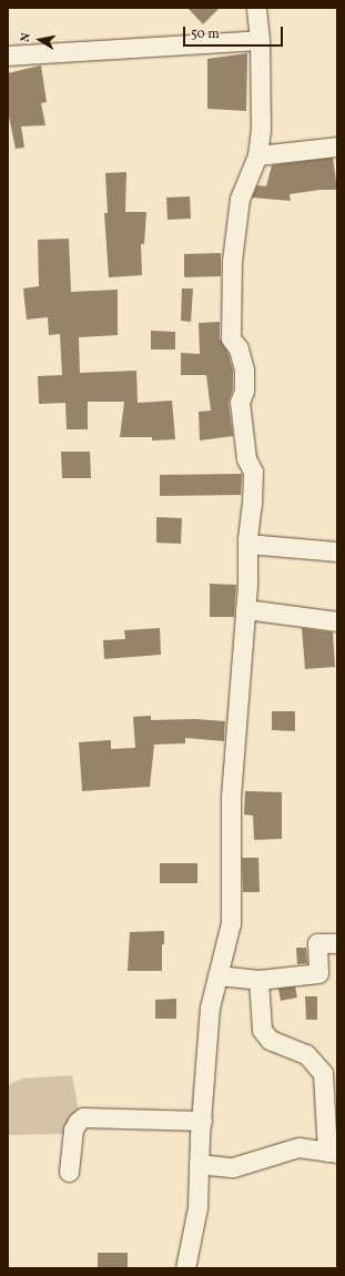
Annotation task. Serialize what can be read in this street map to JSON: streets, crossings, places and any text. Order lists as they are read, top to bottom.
{
  "scale_bar": "50 m",
  "north": "left"
}
